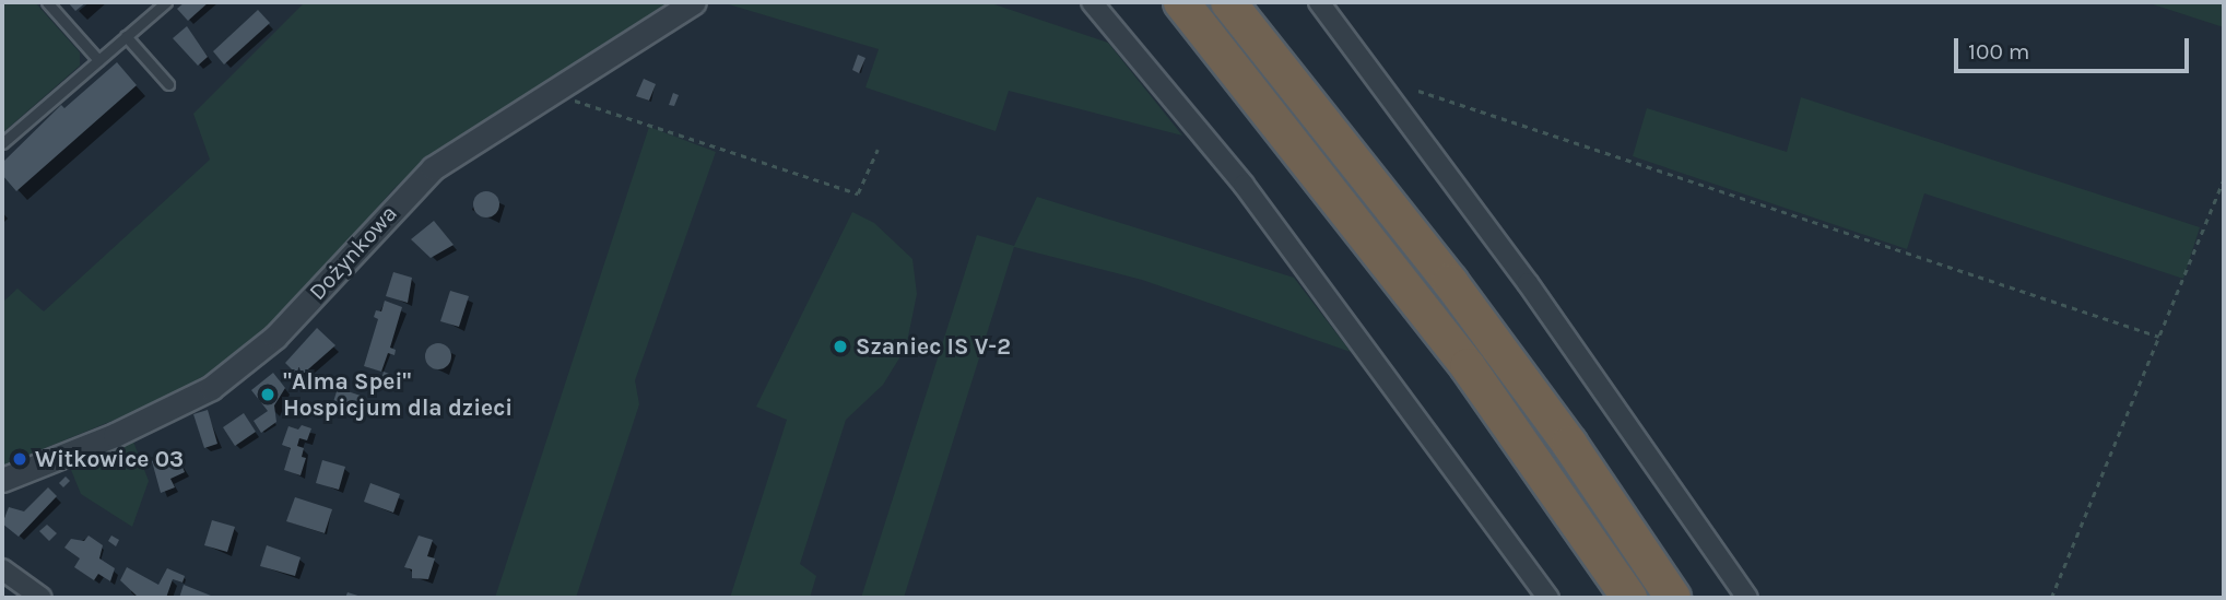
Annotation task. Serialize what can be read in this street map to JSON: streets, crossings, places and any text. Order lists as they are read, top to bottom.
{
  "streets": {
    "street": ["Dożynkowa"]
  },
  "places": ["Szaniec IS V-2", "\"Alma Spei\" Hospicjum dla dzieci", "Witkowice 03"],
  "scale_bar": "100 m"
}
